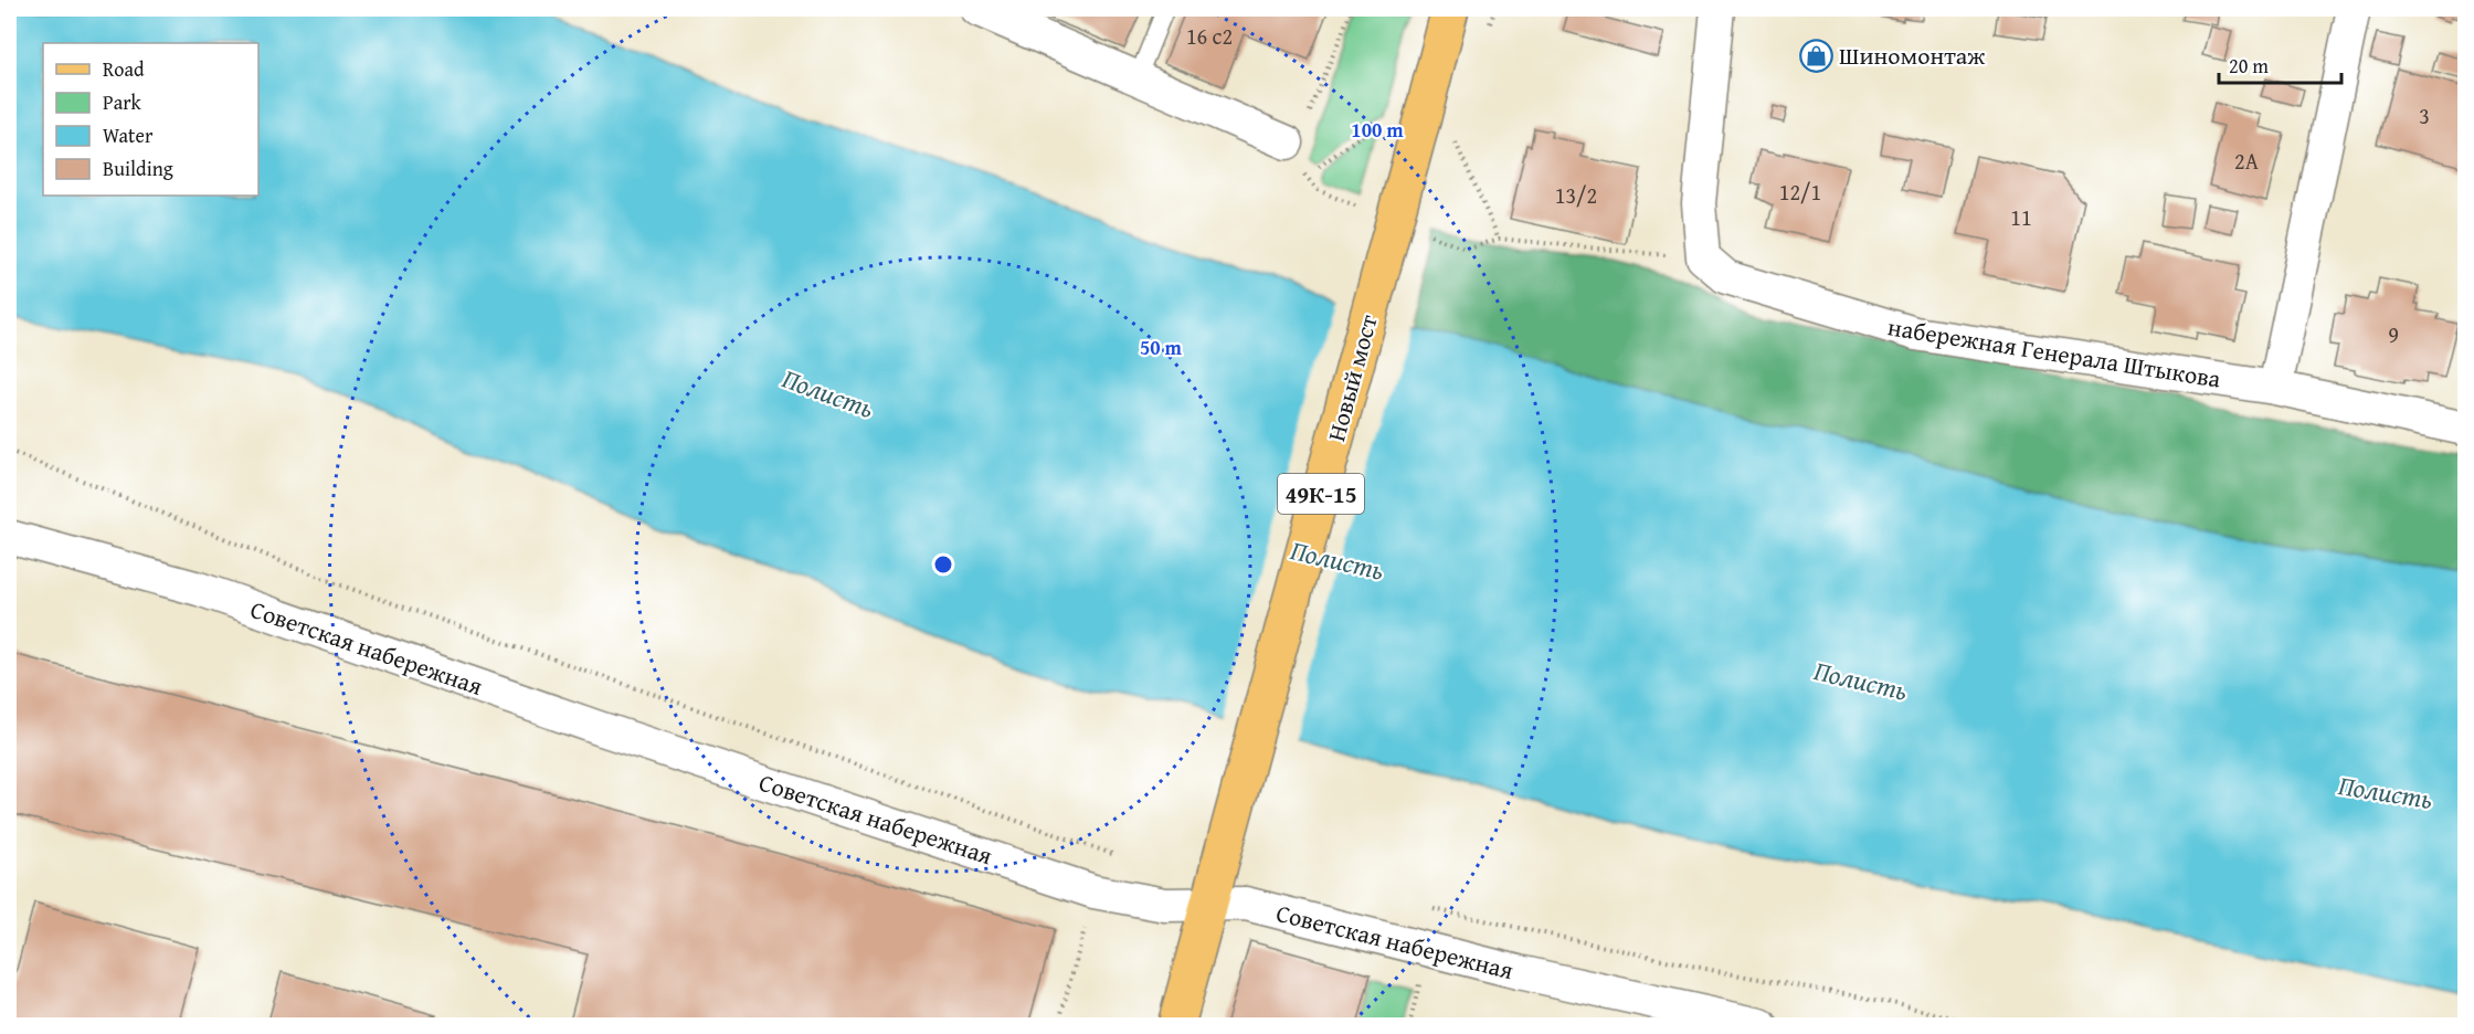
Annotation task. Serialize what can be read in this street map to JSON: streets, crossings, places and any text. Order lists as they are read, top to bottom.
{
  "streets": {
    "main road": ["Новый мост", "49К-15"],
    "street": ["набережная Генерала Штыкова", "Советская набережная"]
  },
  "crossings": [
    ["Новый мост", "49К-15"],
    ["Новый мост", "Советская набережная"],
    ["49К-15", "Советская набережная"]
  ],
  "water": ["Полисть"],
  "places": {
    "shop": ["Шиномонтаж"]
  },
  "house_numbers": [
    "16 с2",
    "3",
    "2А",
    "12/1",
    "13/2",
    "11",
    "9"
  ],
  "legend": [
    "Road",
    "Park",
    "Water",
    "Building"
  ],
  "scale_bar": "20 m",
  "rings": ["100 m", "50 m"]
}
